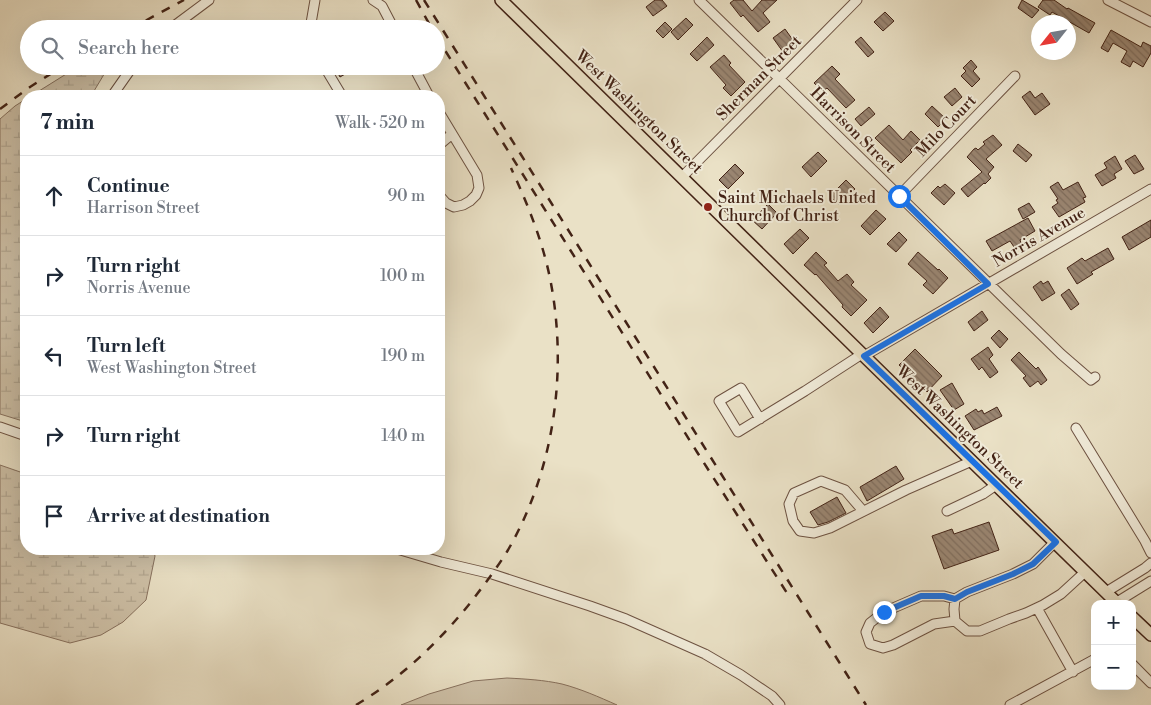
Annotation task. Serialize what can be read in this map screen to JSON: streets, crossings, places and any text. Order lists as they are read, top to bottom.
{
  "streets": {
    "main road": ["West Washington Street"],
    "street": [
      "Sherman Street",
      "Milo Court",
      "Harrison Street",
      "Norris Avenue"
    ]
  },
  "crossings": [
    ["Sherman Street", "West Washington Street"],
    ["Sherman Street", "Harrison Street"],
    ["West Washington Street", "Norris Avenue"],
    ["Milo Court", "Harrison Street"],
    ["Harrison Street", "Norris Avenue"]
  ],
  "places": ["Saint Michaels United Church of Christ"],
  "north": "bottom left",
  "page": {
    "search": "Search here",
    "heading": ["7 min", "Walk · 520 m"],
    "list": [
      ["Continue", "Harrison Street", "90 m"],
      ["Turn right", "Norris Avenue", "100 m"],
      ["Turn left", "West Washington Street", "190 m"],
      ["Turn right", "140 m"],
      "Arrive at destination"
    ],
    "map_buttons": ["+", "−"]
  }
}
